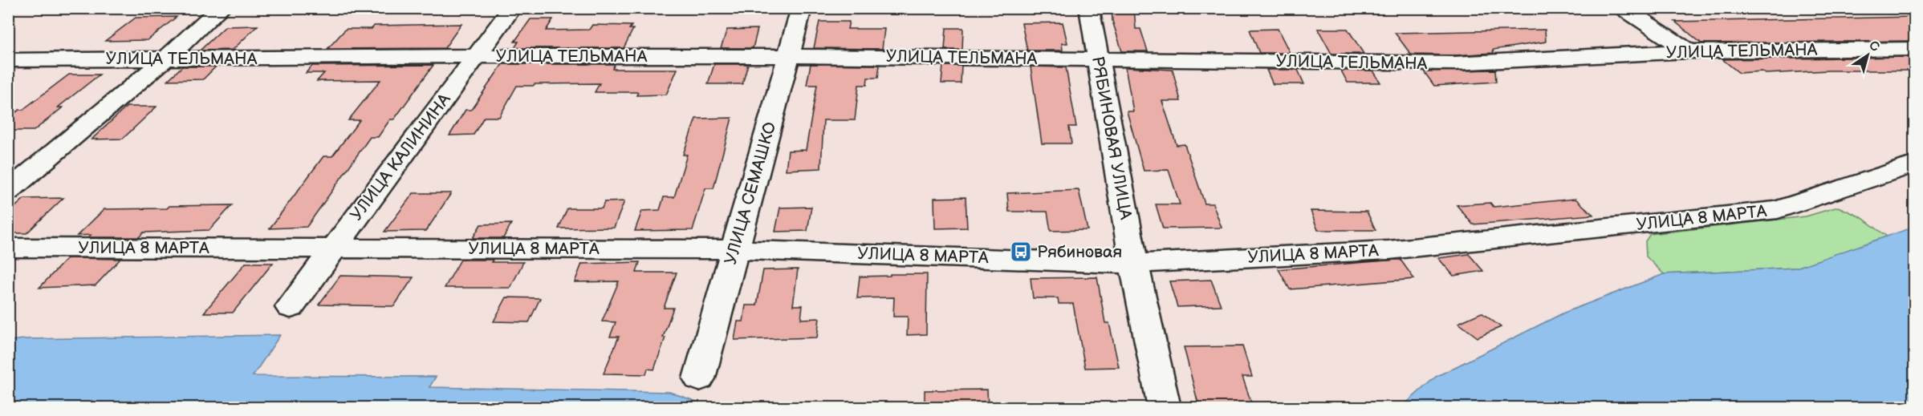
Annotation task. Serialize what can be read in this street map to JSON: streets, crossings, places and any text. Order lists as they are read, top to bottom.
{
  "streets": {
    "street": [
      "УЛИЦА ТЕЛЬМАНА",
      "РЯБИНОВАЯ УЛИЦА",
      "УЛИЦА КАЛИНИНА",
      "УЛИЦА СЕМАШКО",
      "УЛИЦА 8 МАРТА"
    ]
  },
  "crossings": [
    ["УЛИЦА ТЕЛЬМАНА", "РЯБИНОВАЯ УЛИЦА"],
    ["УЛИЦА ТЕЛЬМАНА", "УЛИЦА КАЛИНИНА"],
    ["УЛИЦА ТЕЛЬМАНА", "УЛИЦА СЕМАШКО"],
    ["РЯБИНОВАЯ УЛИЦА", "УЛИЦА 8 МАРТА"],
    ["УЛИЦА КАЛИНИНА", "УЛИЦА 8 МАРТА"],
    ["УЛИЦА СЕМАШКО", "УЛИЦА 8 МАРТА"]
  ],
  "places": {
    "bus stop": ["Рябиновая"]
  },
  "north": "top right"
}
